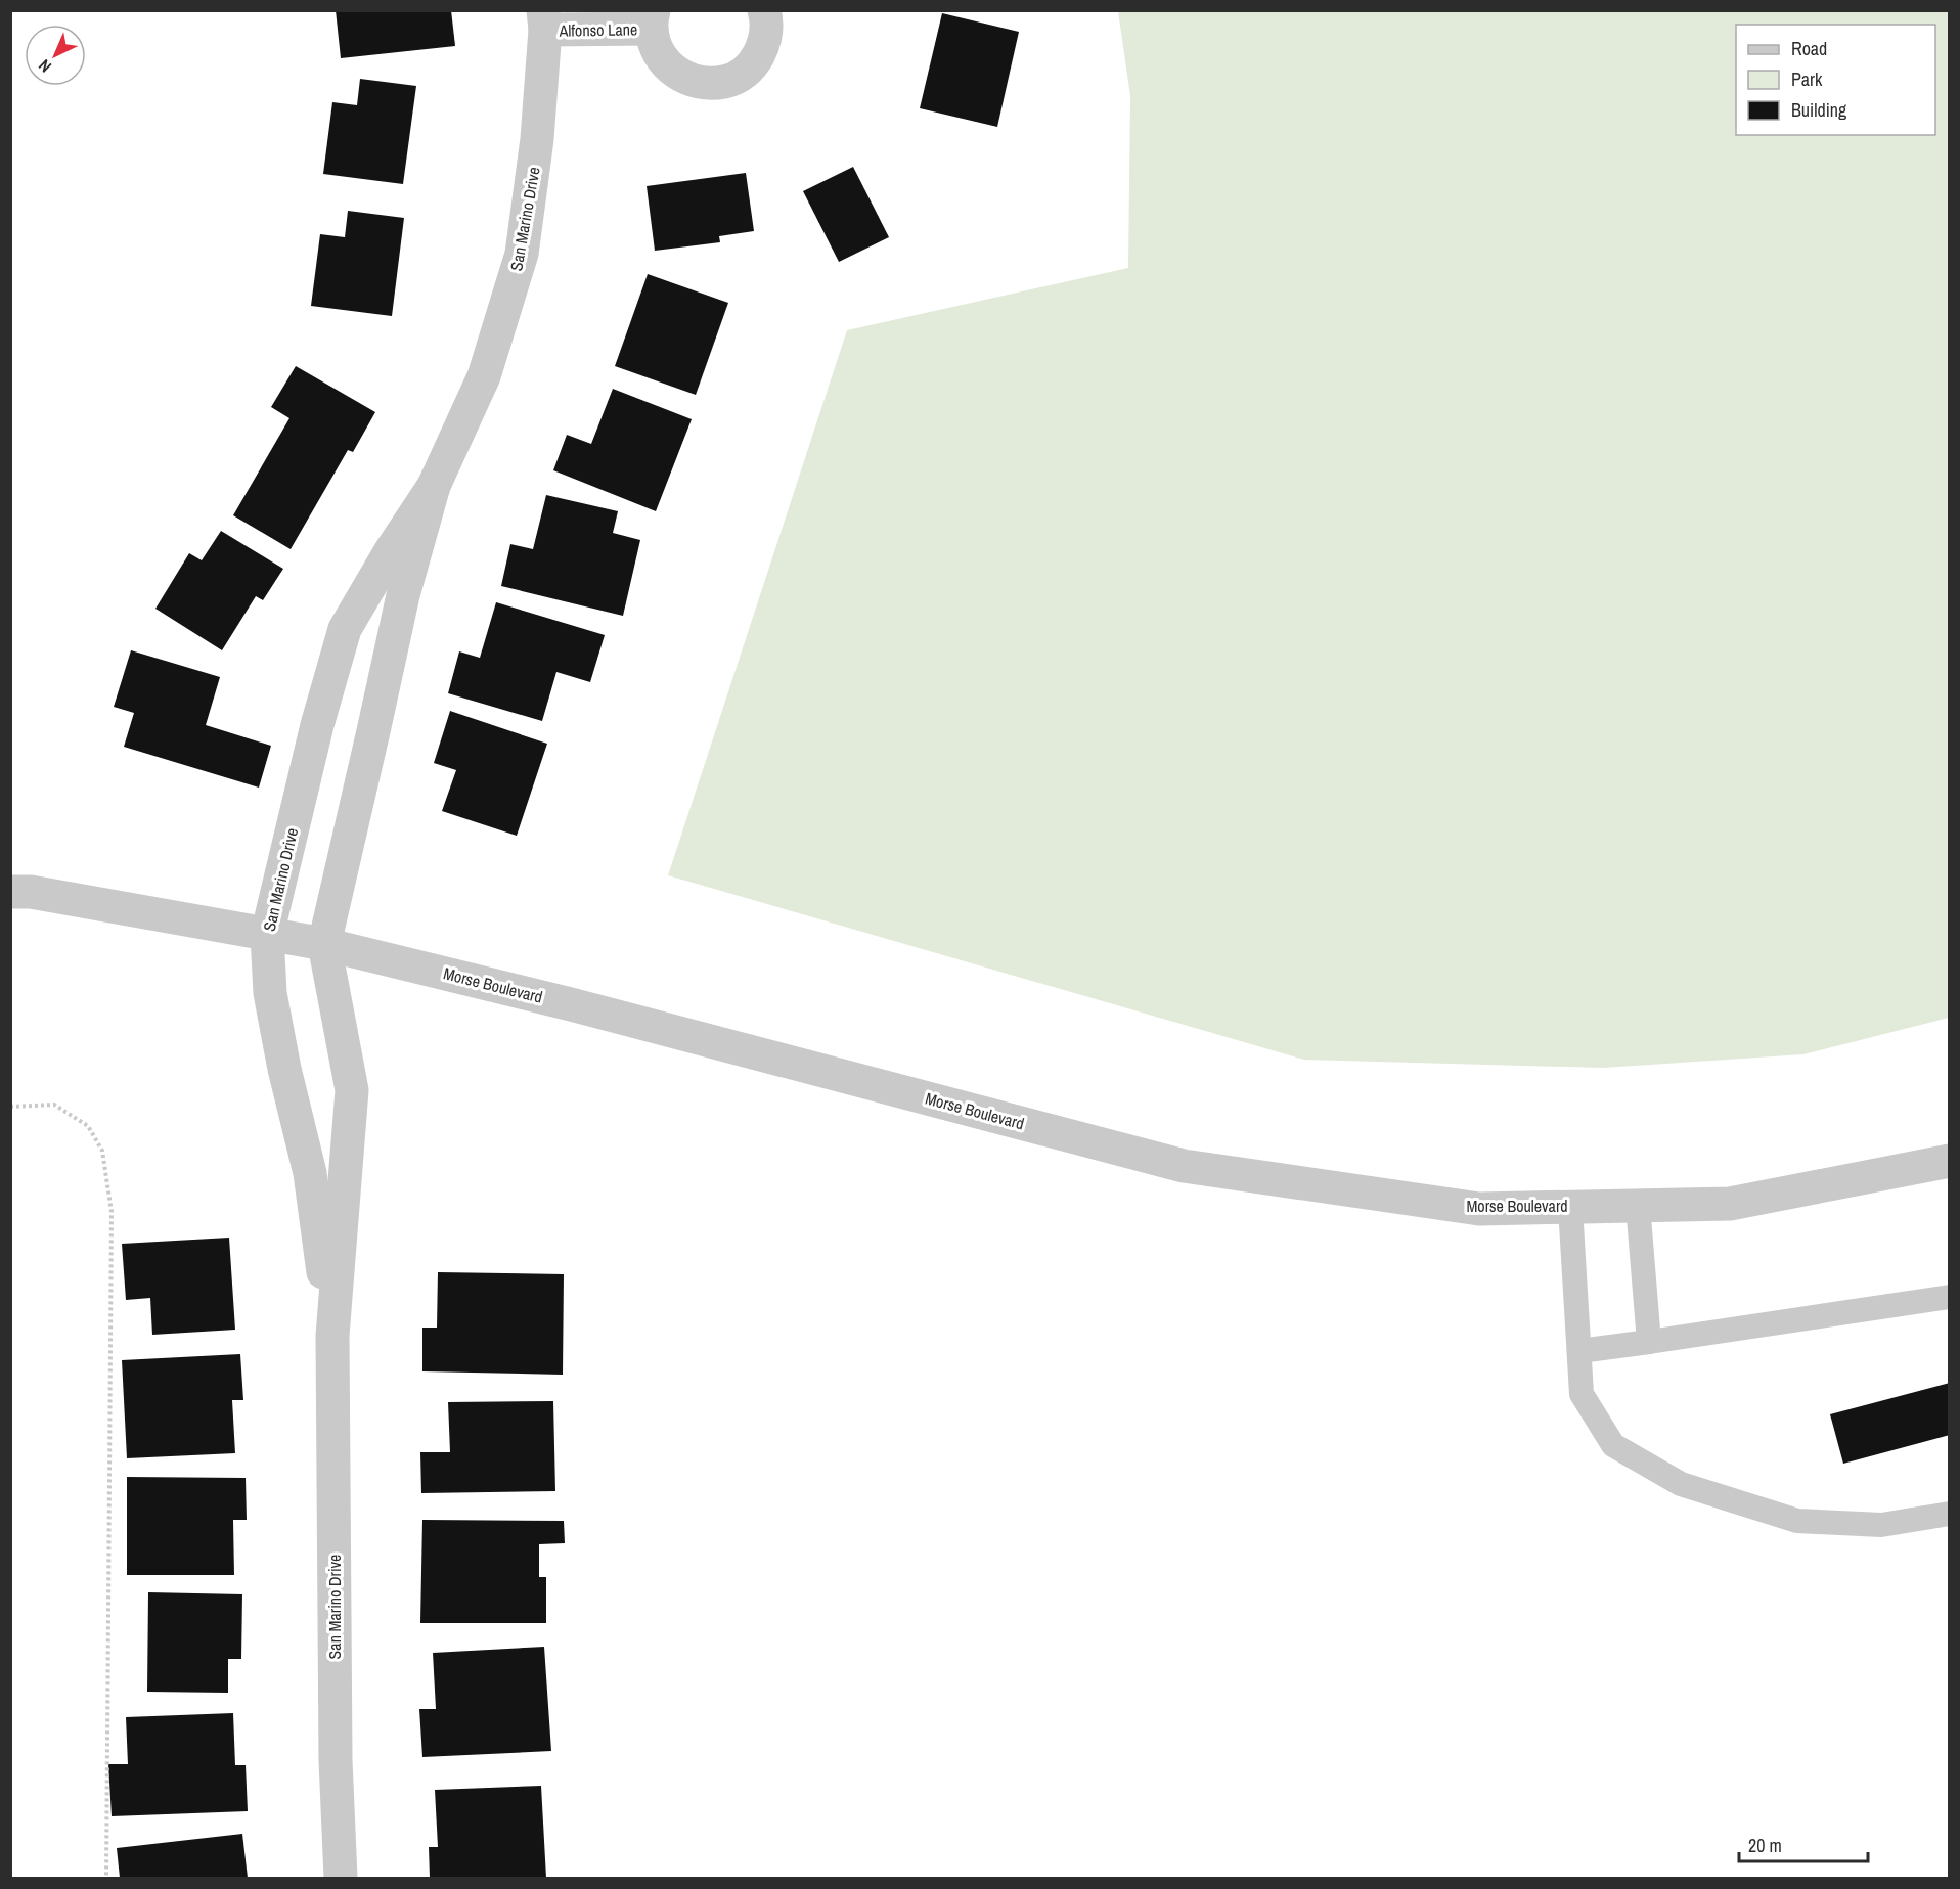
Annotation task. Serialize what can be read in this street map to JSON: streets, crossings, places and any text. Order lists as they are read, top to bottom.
{
  "streets": {
    "street": ["Alfonso Lane", "San Marino Drive", "Morse Boulevard"]
  },
  "crossings": [
    ["Alfonso Lane", "San Marino Drive"],
    ["San Marino Drive", "Morse Boulevard"]
  ],
  "legend": ["Road", "Park", "Building"],
  "scale_bar": "20 m",
  "north": "bottom left"
}
